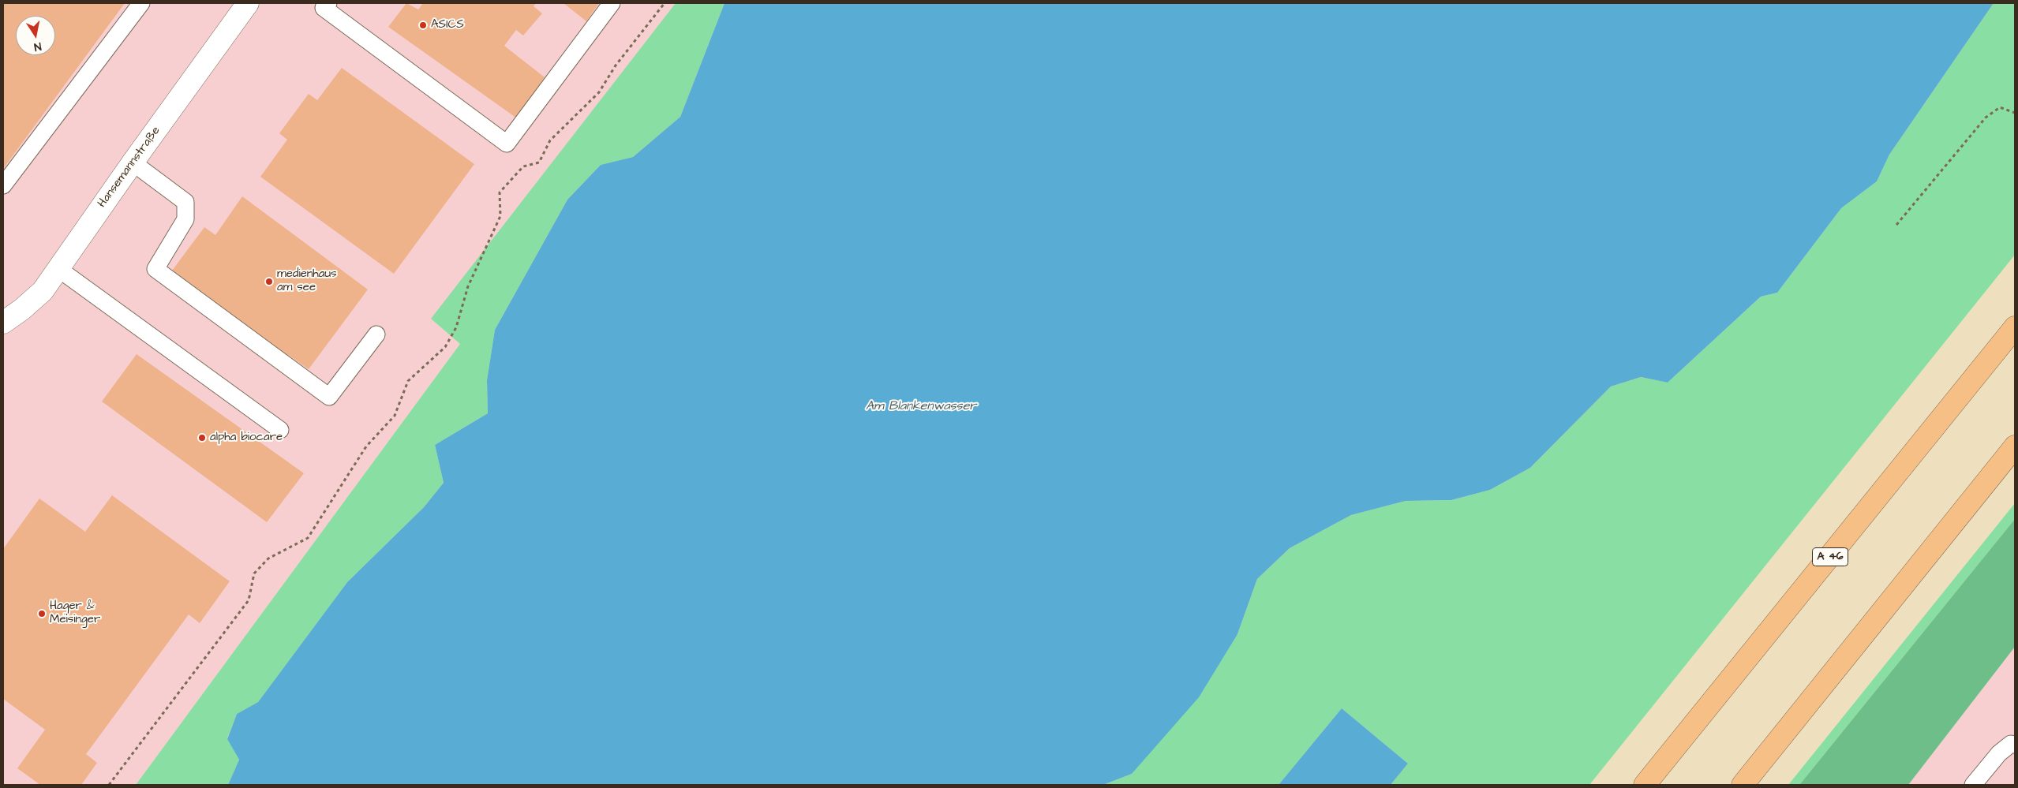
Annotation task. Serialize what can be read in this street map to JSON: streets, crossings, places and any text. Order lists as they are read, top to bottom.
{
  "streets": {
    "highway": ["A 46"],
    "street": ["Hansemannstraße"]
  },
  "water": ["Am Blankenwasser"],
  "places": [
    "ASICS",
    "medienhaus am see",
    "alpha biocare",
    "Hager & Meisinger"
  ],
  "north": "bottom"
}
